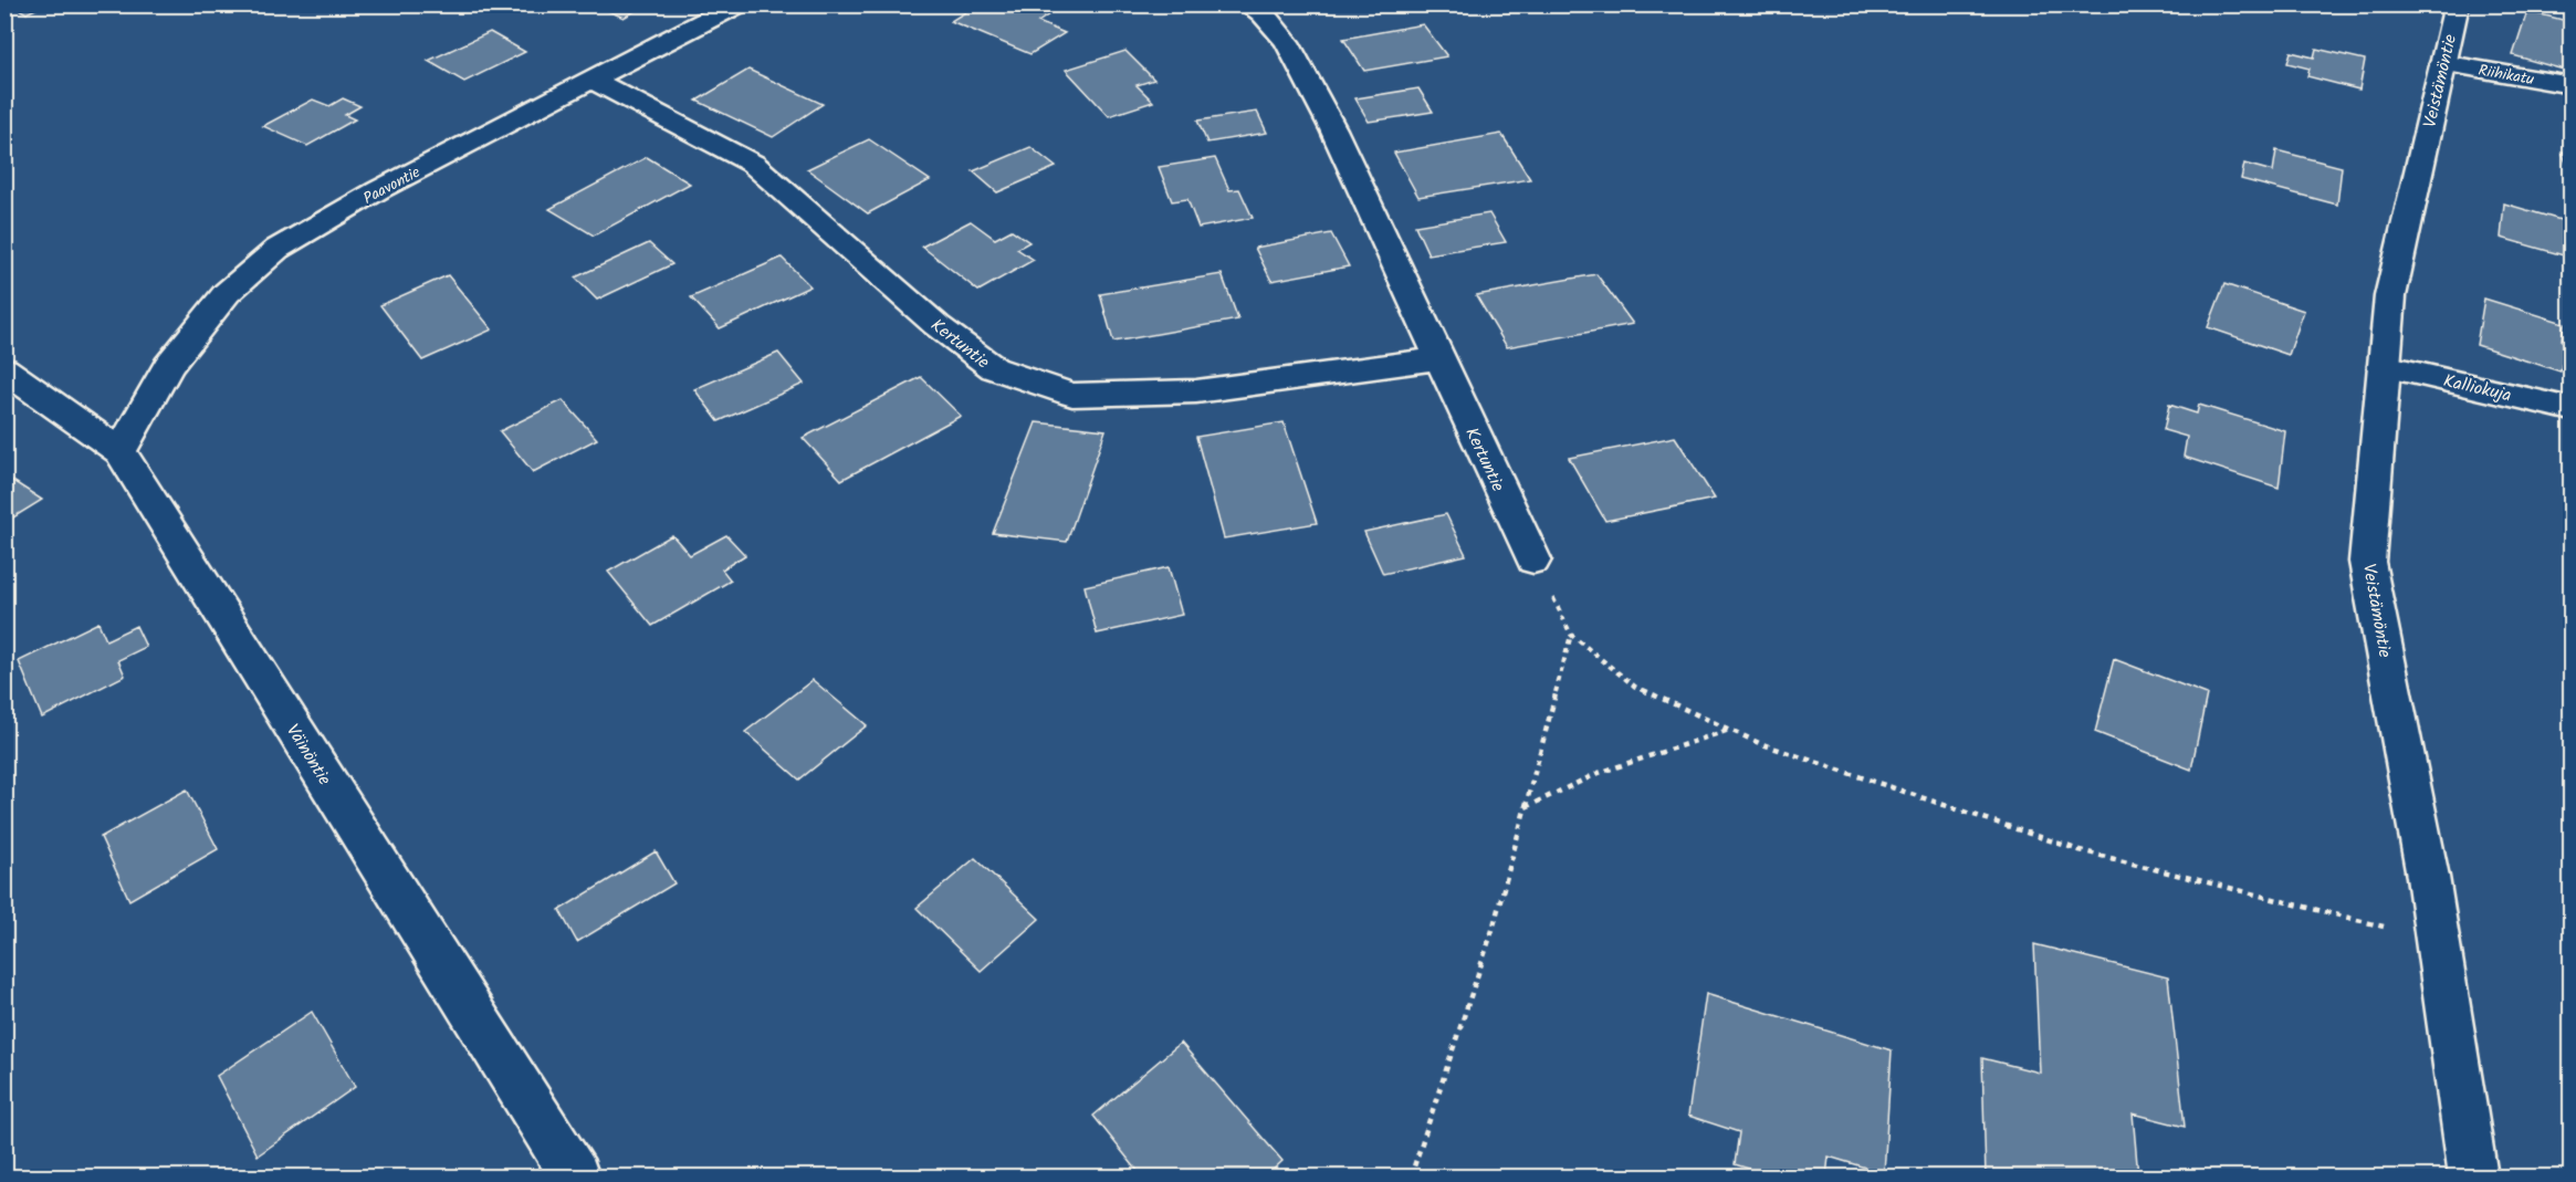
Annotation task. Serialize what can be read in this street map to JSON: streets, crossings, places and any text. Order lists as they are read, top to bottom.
{
  "streets": {
    "street": [
      "Riihikatu",
      "Veistämöntie",
      "Paavontie",
      "Kertuntie",
      "Kalliokuja",
      "Väinöntie"
    ]
  },
  "crossings": [
    ["Riihikatu", "Veistämöntie"],
    ["Veistämöntie", "Kalliokuja"],
    ["Paavontie", "Kertuntie"],
    ["Paavontie", "Väinöntie"]
  ]
}
